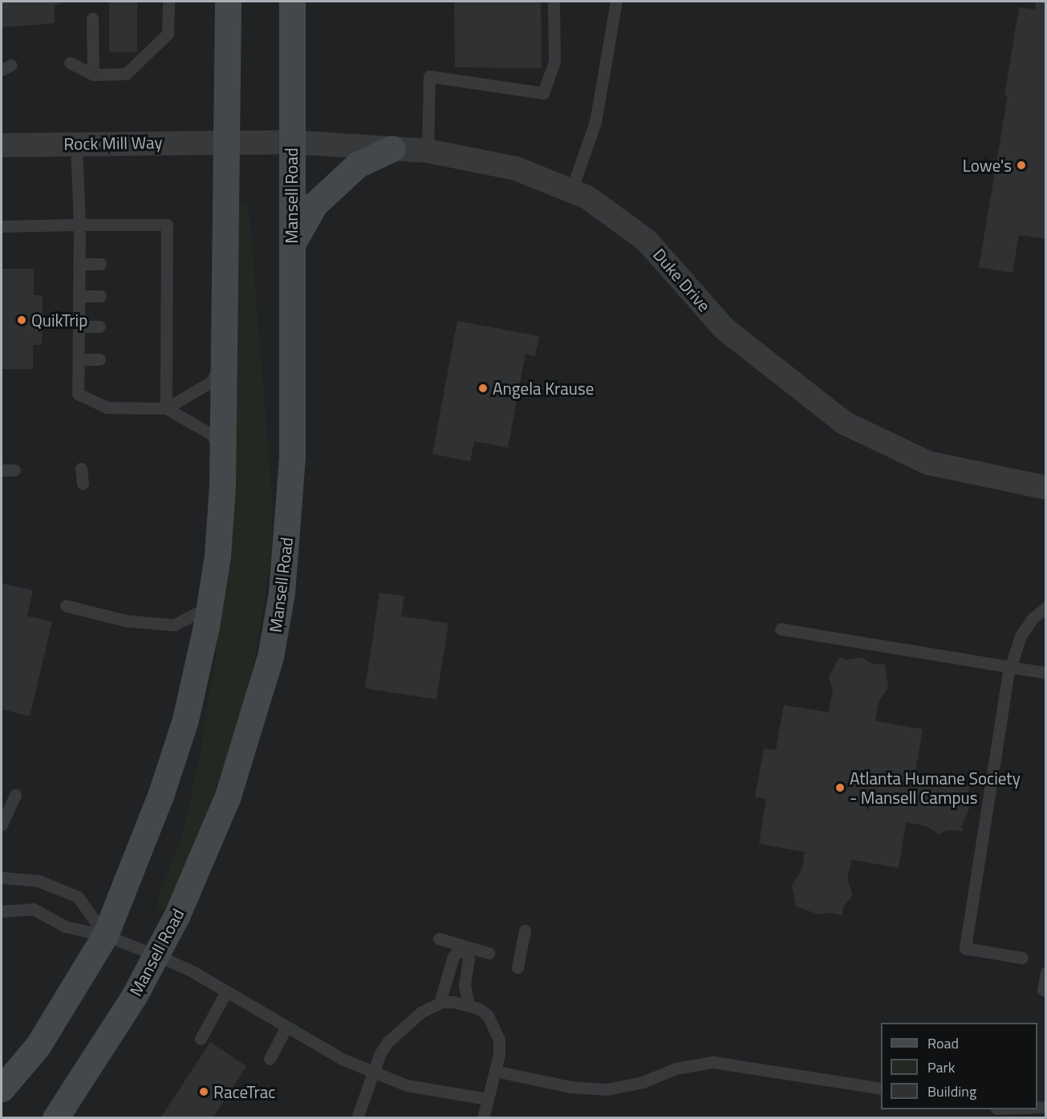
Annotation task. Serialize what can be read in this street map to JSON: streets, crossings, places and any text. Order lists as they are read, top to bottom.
{
  "streets": {
    "main road": ["Mansell Road"],
    "street": ["Rock Mill Way", "Duke Drive"]
  },
  "crossings": [
    ["Rock Mill Way", "Mansell Road"],
    ["Rock Mill Way", "Duke Drive"],
    ["Mansell Road", "Duke Drive"]
  ],
  "places": [
    "Lowe's",
    "QuikTrip",
    "Angela Krause",
    "Atlanta Humane Society - Mansell Campus",
    "RaceTrac"
  ],
  "legend": ["Road", "Park", "Building"]
}
